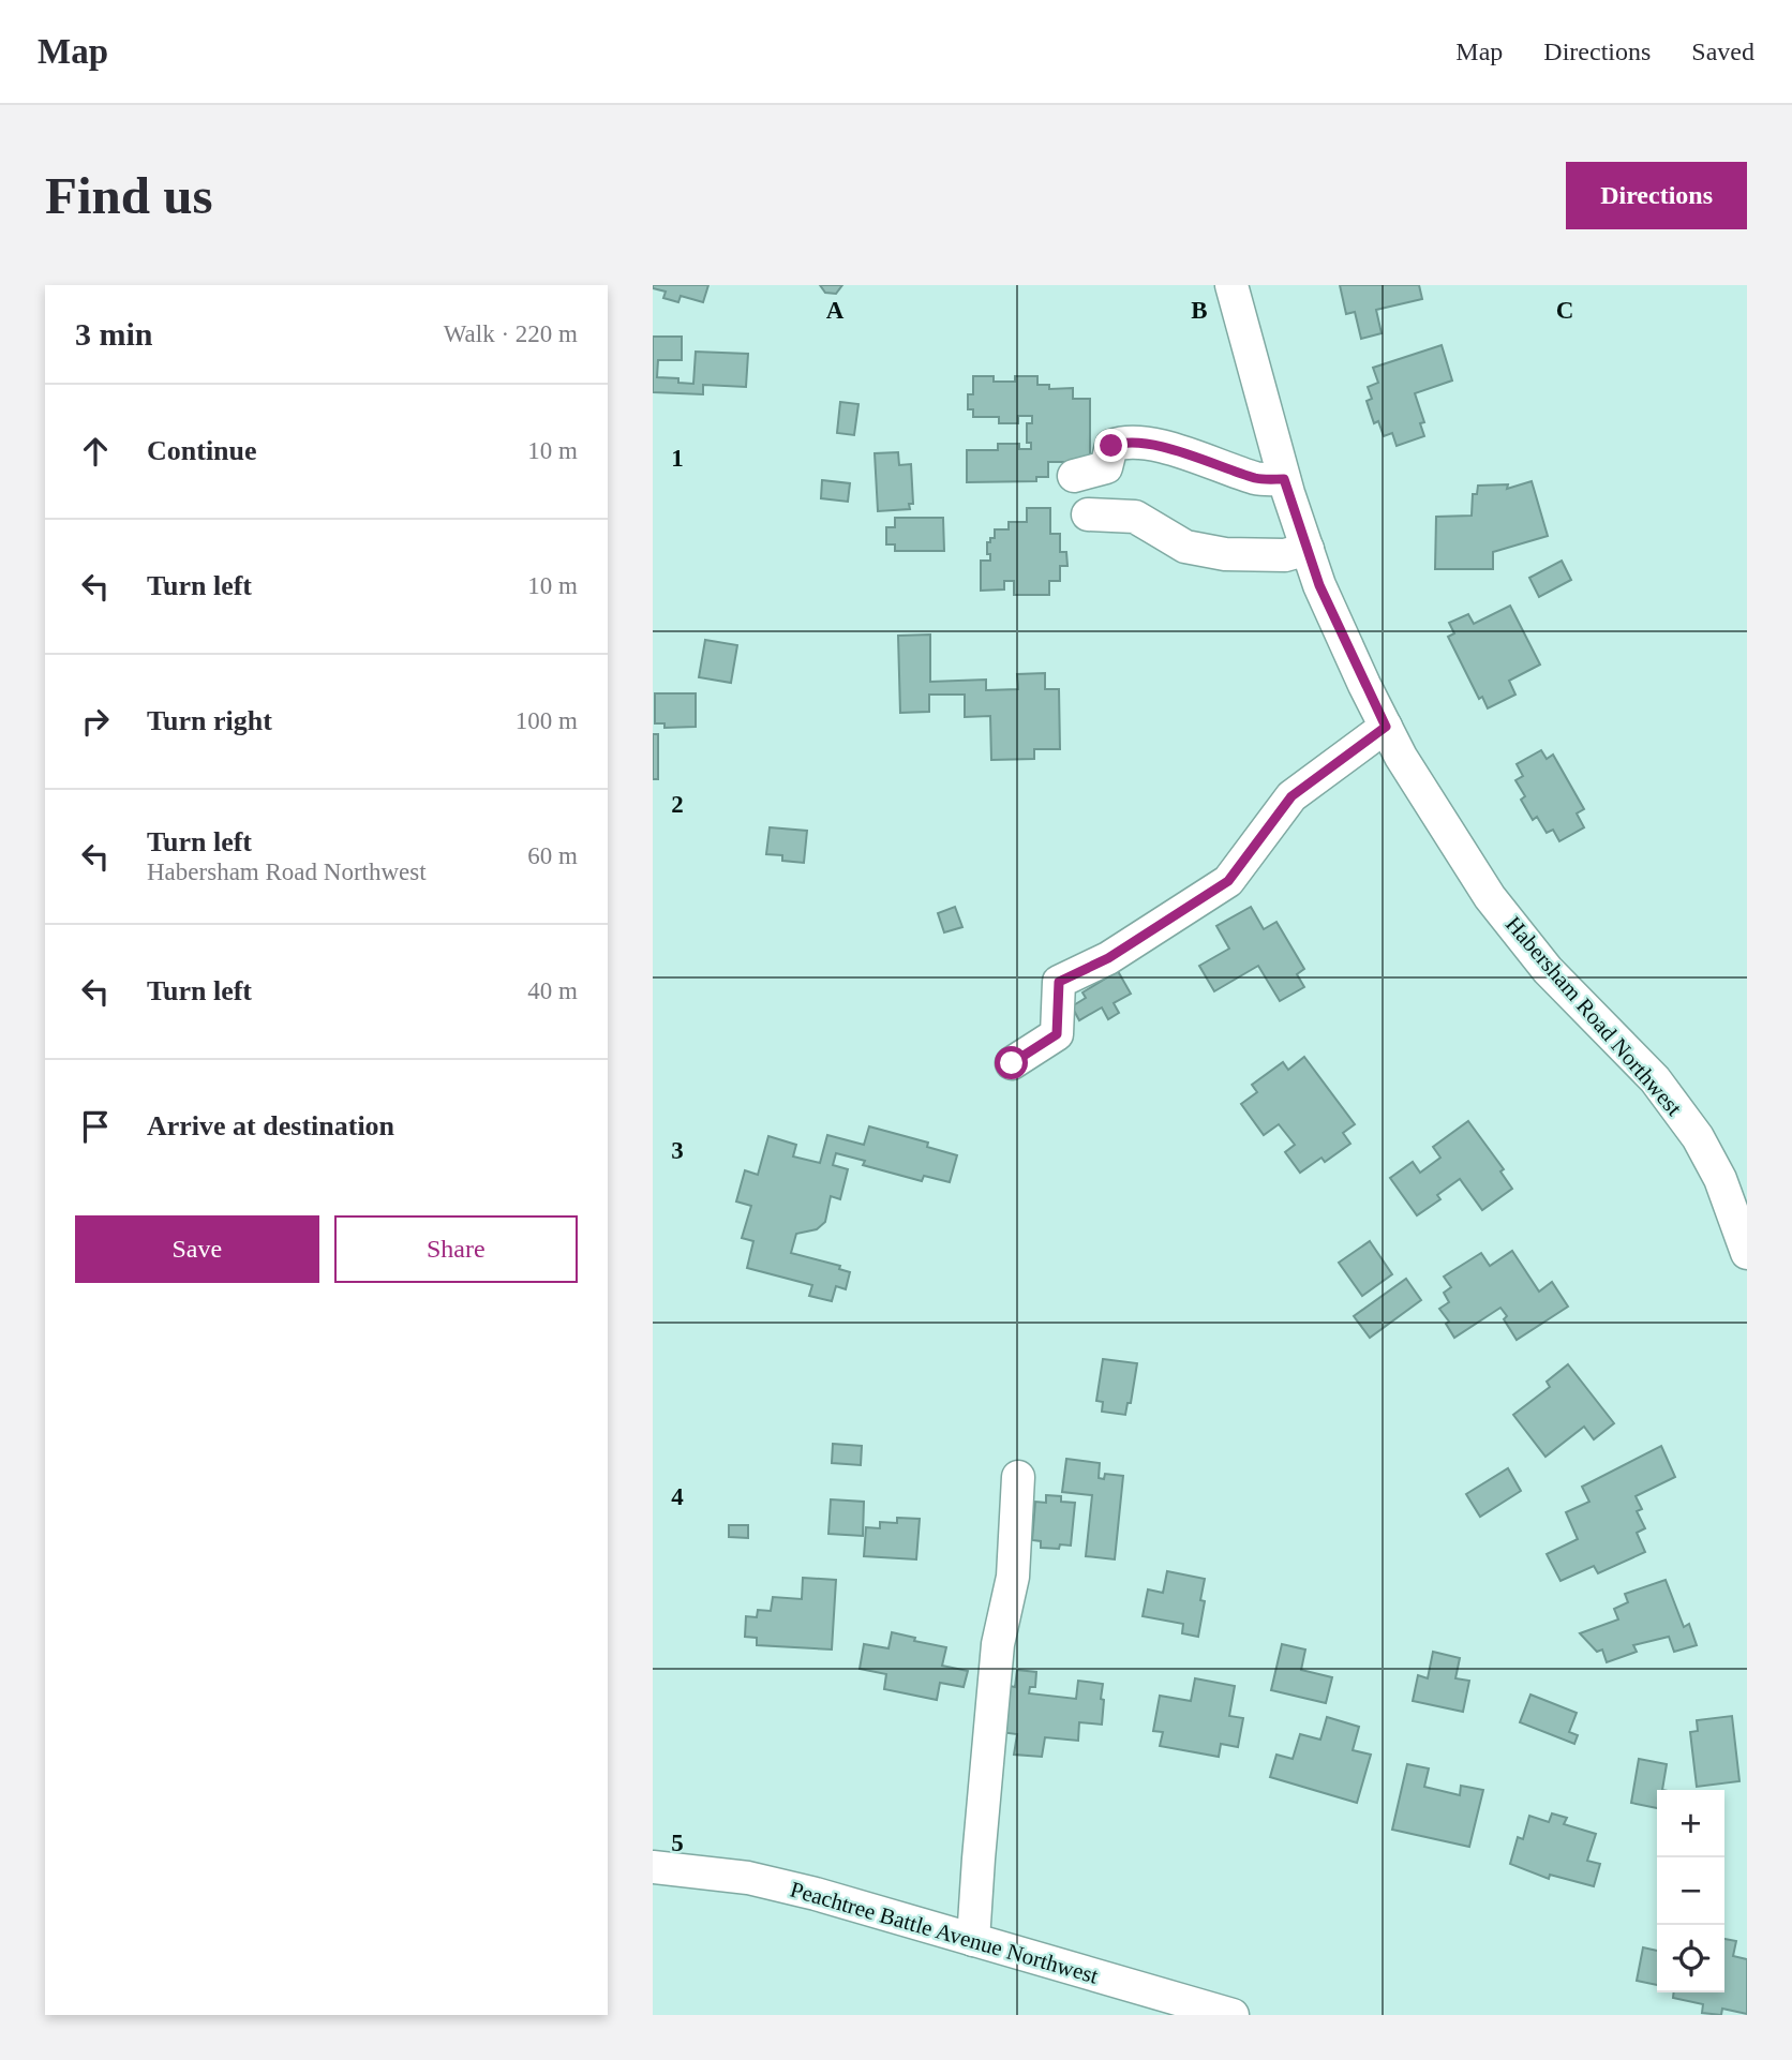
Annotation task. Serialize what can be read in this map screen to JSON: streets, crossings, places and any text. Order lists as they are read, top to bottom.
{
  "streets": {
    "street": ["Habersham Road Northwest", "Peachtree Battle Avenue Northwest"]
  },
  "page": {
    "header": "Map",
    "nav": ["Map", "Directions", "Saved"],
    "buttons": [
      "Directions",
      ["Save", "Share"]
    ],
    "title": "Find us",
    "heading": ["3 min", "Walk · 220 m"],
    "list": [
      ["Continue", "10 m"],
      ["Turn left", "10 m"],
      ["Turn right", "100 m"],
      ["Turn left", "Habersham Road Northwest", "60 m"],
      ["Turn left", "40 m"],
      "Arrive at destination"
    ],
    "map_buttons": ["+", "−"]
  },
  "grid": {
    "columns": ["A", "B", "C"],
    "rows": [
      "1",
      "2",
      "3",
      "4",
      "5"
    ]
  }
}
